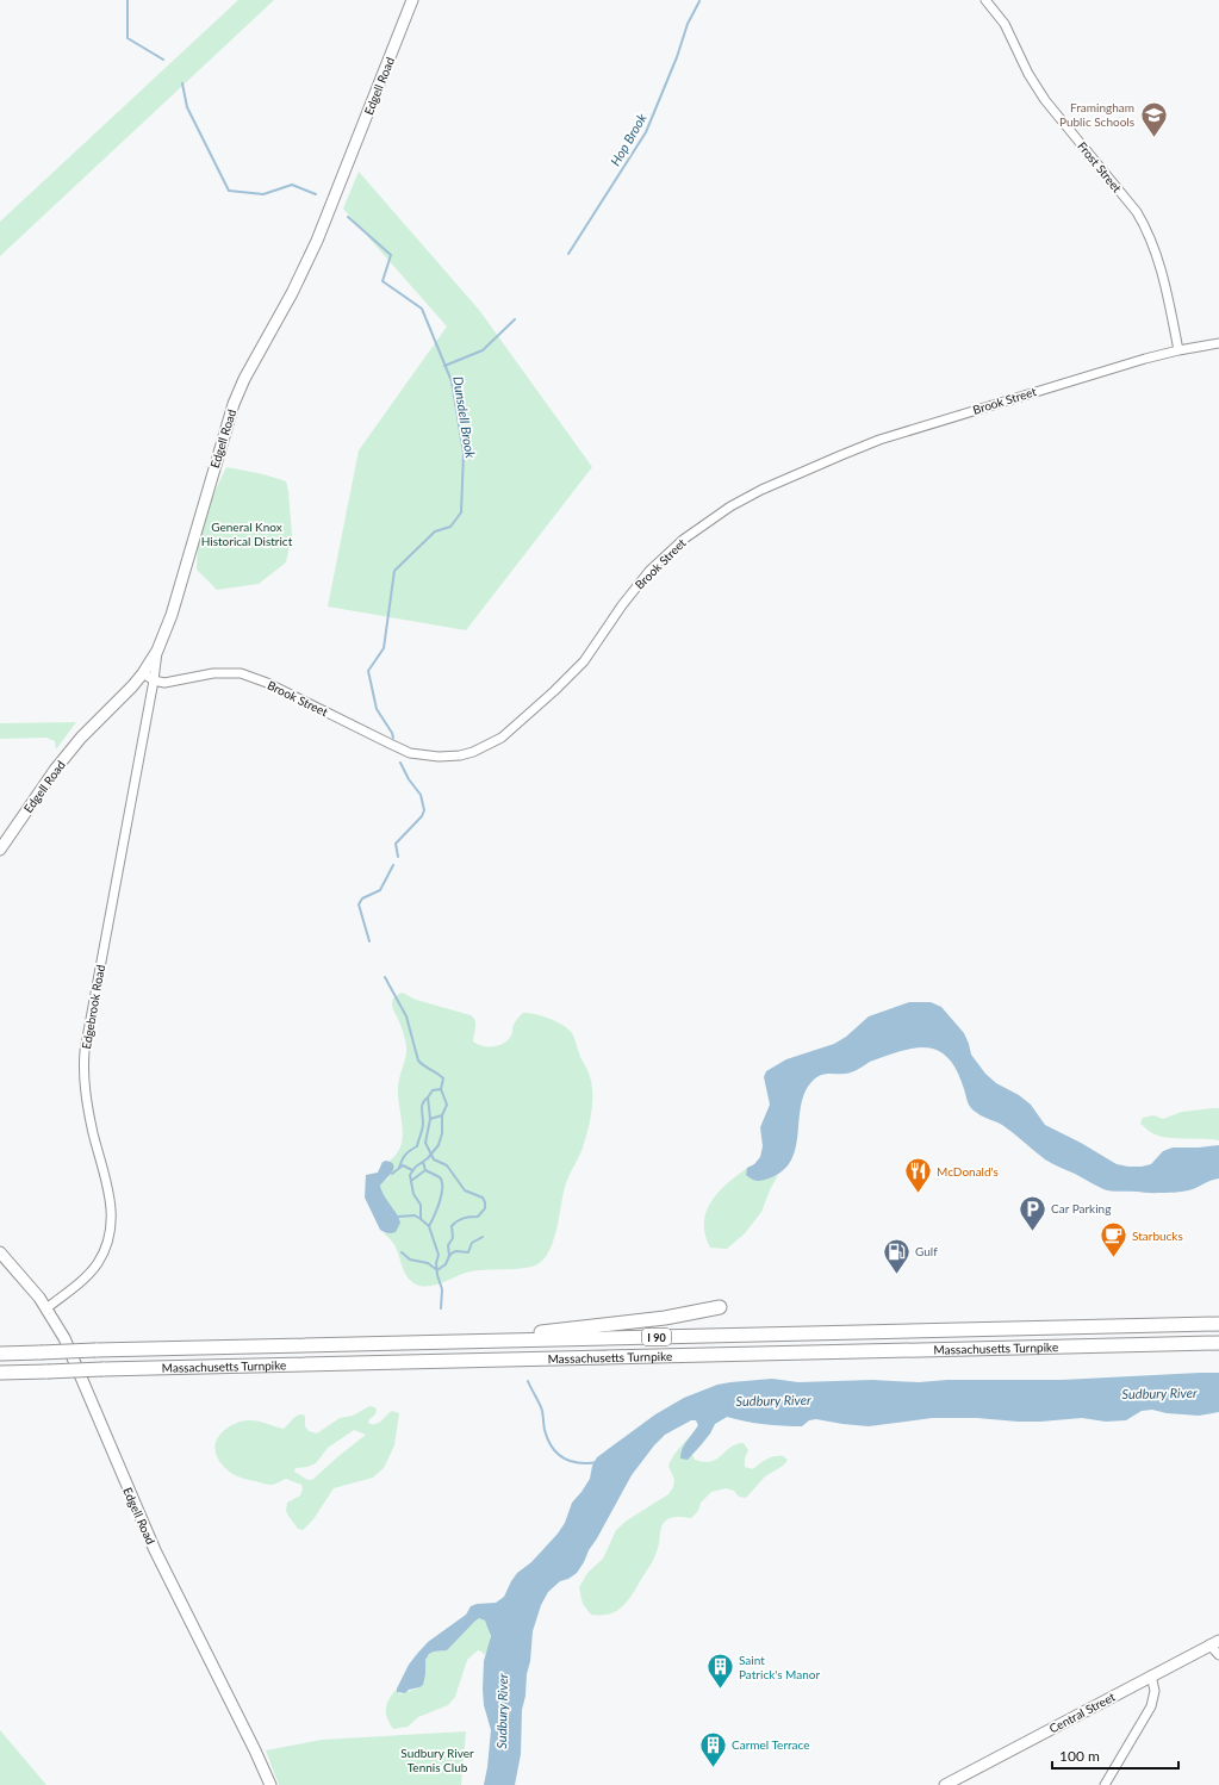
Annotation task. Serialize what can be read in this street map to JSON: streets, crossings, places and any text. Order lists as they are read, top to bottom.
{
  "streets": {
    "highway": ["I 90", "Massachusetts Turnpike"],
    "main road": ["Edgell Road", "Central Street"],
    "street": ["Frost Street", "Brook Street", "Edgebrook Road"]
  },
  "crossings": [
    ["Edgell Road", "Edgebrook Road"],
    ["Frost Street", "Brook Street"],
    ["Brook Street", "Edgebrook Road"]
  ],
  "water": ["Hop Brook", "Dunsdell Brook", "Sudbury River"],
  "parks": ["General Knox Historical District", "Sudbury River Tennis Club"],
  "places": {
    "school or university": ["Framingham Public Schools"],
    "restaurant": ["McDonald's"],
    "parking": ["Car Parking"],
    "cafe": ["Starbucks"],
    "fuel station": ["Gulf"],
    "building": ["Saint Patrick's Manor", "Carmel Terrace"]
  },
  "scale_bar": "100 m"
}
